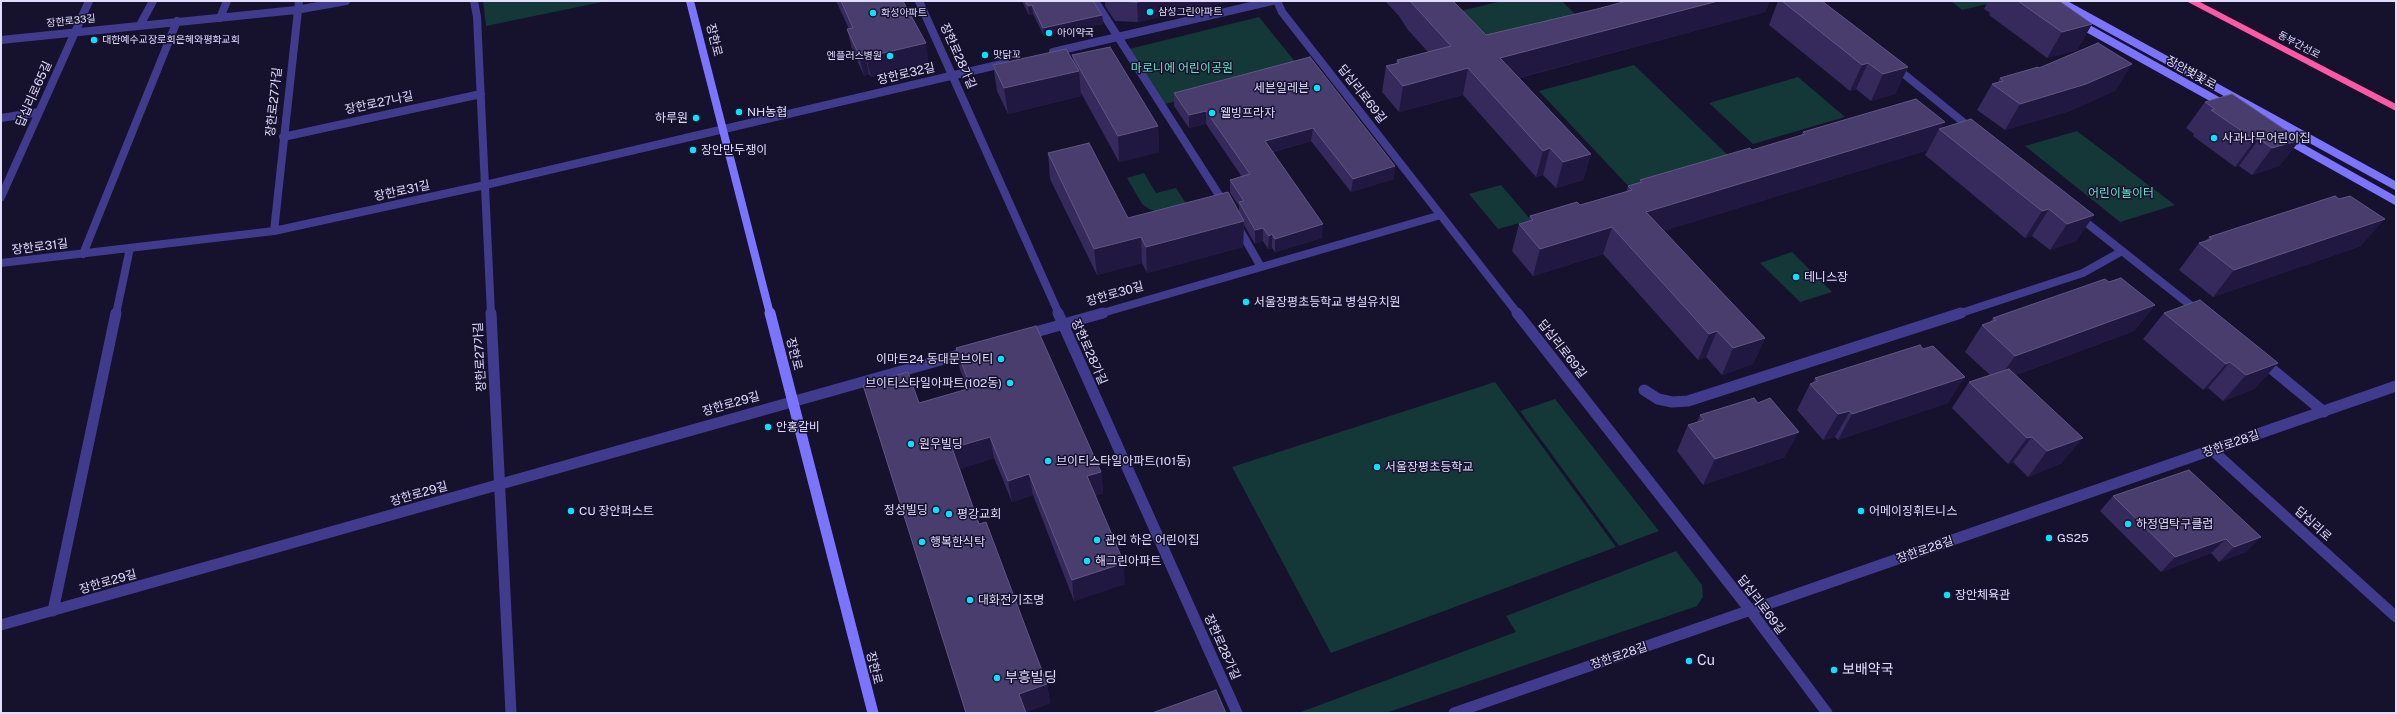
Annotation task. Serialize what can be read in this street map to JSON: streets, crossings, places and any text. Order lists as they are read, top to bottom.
{
  "streets": {
    "highway": ["동부간선로"],
    "street": [
      "장한로33길",
      "장한로",
      "장한로28가길",
      "장안벚꽃로",
      "장한로32길",
      "답십리로65길",
      "답십리로69길",
      "장한로27가길",
      "장한로27나길",
      "장한로31길",
      "장한로30길",
      "장한로29길",
      "장한로28길",
      "답십리로"
    ]
  },
  "crossings": [
    ["장한로33길", "답십리로65길"],
    ["장한로33길", "장한로27가길"],
    ["장한로33길", "장한로31길"],
    ["장한로", "장한로32길"],
    ["장한로", "장한로31길"],
    ["장한로", "장한로29길"],
    ["장한로28가길", "장한로32길"],
    ["장한로28가길", "장한로30길"],
    ["장한로32길", "장한로31길"],
    ["답십리로69길", "장한로30길"],
    ["답십리로69길", "장한로28길"],
    ["장한로27가길", "장한로27나길"],
    ["장한로27가길", "장한로31길"],
    ["장한로27가길", "장한로29길"],
    ["장한로28길", "답십리로"]
  ],
  "parks": ["마로니에 어린이공원", "어린이놀이터"],
  "places": [
    "삼성그린아파트",
    "화성아파트",
    "아이약국",
    "대한예수교장로회은혜와평화교회",
    "맛닭꼬",
    "엔플러스병원",
    "세븐일레븐",
    "NH농협",
    "웰빙프라자",
    "하루원",
    "사과나무어린이집",
    "장안만두쟁이",
    "테니스장",
    "서울장평초등학교 병설유치원",
    "이마트24 동대문브이티",
    "브이티스타일아파트(102동)",
    "안홍갈비",
    "원우빌딩",
    "브이티스타일아파트(101동)",
    "서울장평초등학교",
    "정성빌딩",
    "CU 장안퍼스트",
    "어메이징휘트니스",
    "평강교회",
    "하정엽탁구클럽",
    "GS25",
    "관인 하은 어린이집",
    "행복한식탁",
    "해그린아파트",
    "장안체육관",
    "대화전기조명",
    "Cu",
    "보배약국",
    "부흥빌딩"
  ]
}
